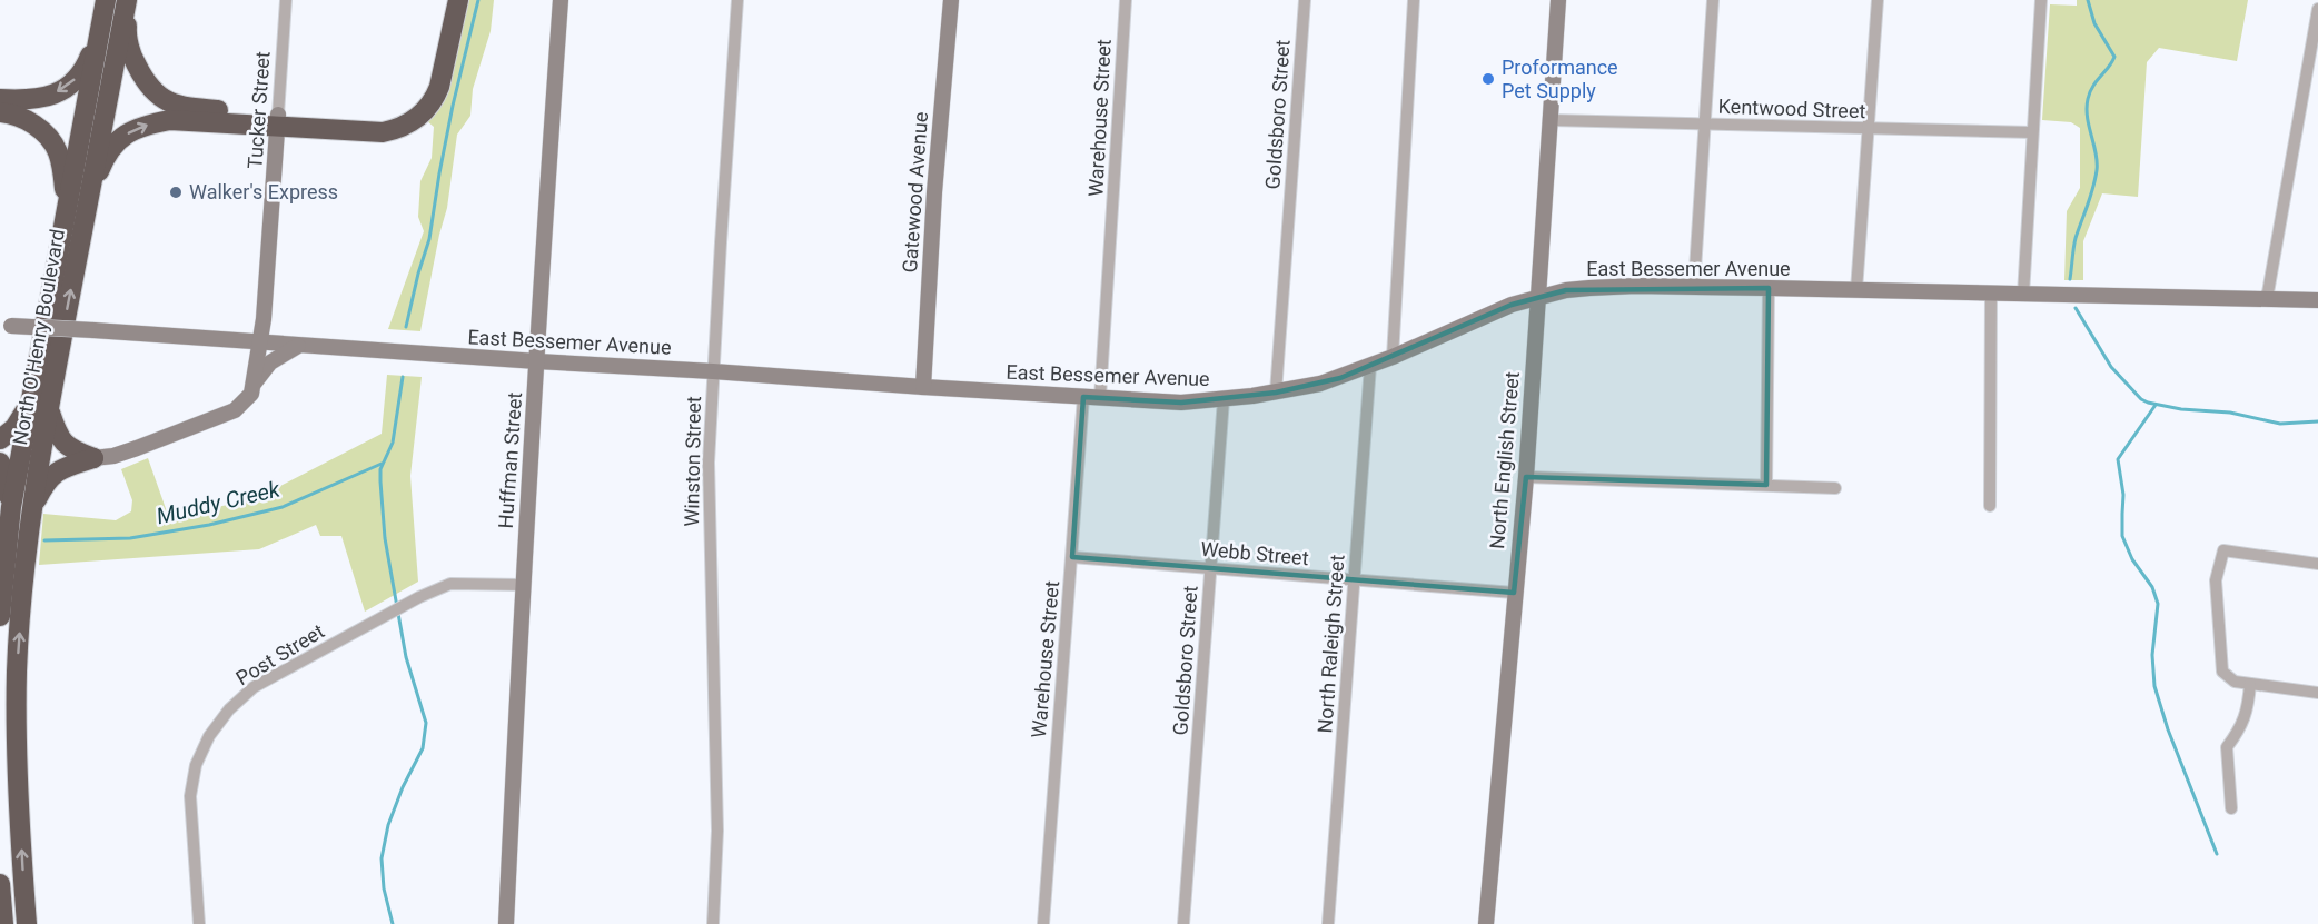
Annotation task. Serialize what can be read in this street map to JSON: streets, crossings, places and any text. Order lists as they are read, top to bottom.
{
  "streets": {
    "highway": ["North O'Henry Boulevard"],
    "main road": [
      "Tucker Street",
      "Gatewood Avenue",
      "East Bessemer Avenue",
      "Huffman Street",
      "North English Street"
    ],
    "street": [
      "Kentwood Street",
      "Goldsboro Street",
      "Warehouse Street",
      "Winston Street",
      "Webb Street",
      "North Raleigh Street",
      "Post Street"
    ]
  },
  "crossings": [
    ["Kentwood Street", "North English Street"],
    ["Tucker Street", "East Bessemer Avenue"],
    ["Goldsboro Street", "East Bessemer Avenue"],
    ["Goldsboro Street", "Webb Street"],
    ["Warehouse Street", "East Bessemer Avenue"],
    ["Warehouse Street", "Webb Street"],
    ["Gatewood Avenue", "East Bessemer Avenue"],
    ["East Bessemer Avenue", "Huffman Street"],
    ["East Bessemer Avenue", "North English Street"],
    ["East Bessemer Avenue", "Winston Street"],
    ["East Bessemer Avenue", "North Raleigh Street"],
    ["Huffman Street", "Post Street"],
    ["North English Street", "Webb Street"],
    ["Webb Street", "North Raleigh Street"]
  ],
  "water": ["Muddy Creek"],
  "places": ["Proformance Pet Supply", "Walker's Express"]
}
